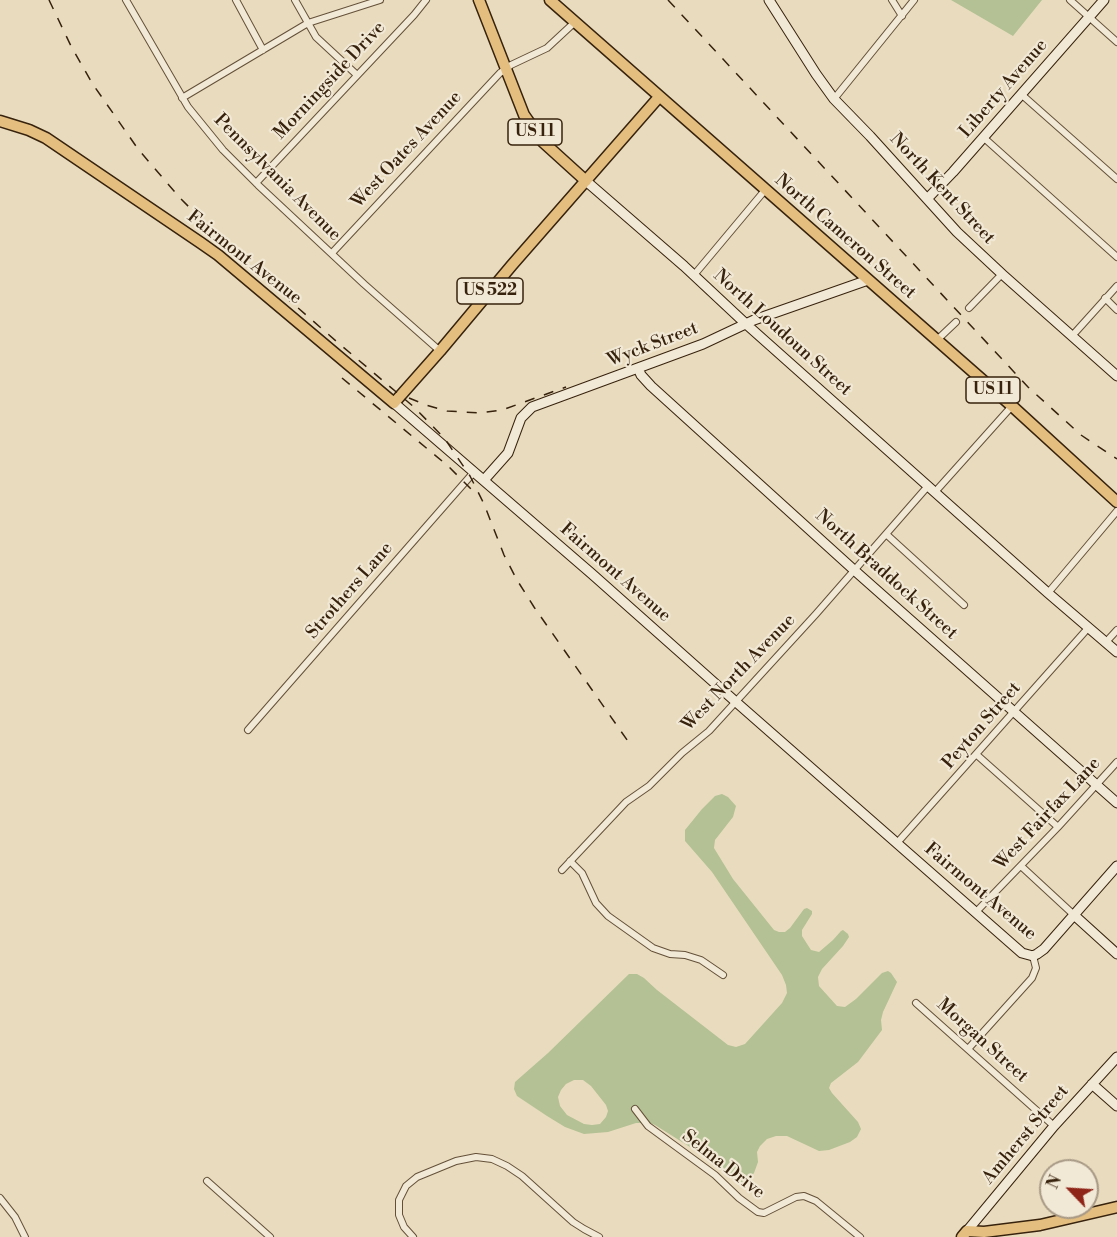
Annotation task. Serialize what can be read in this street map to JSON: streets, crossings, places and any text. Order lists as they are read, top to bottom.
{
  "streets": {
    "main road": [
      "US 11",
      "North Cameron Street",
      "Fairmont Avenue",
      "US 522",
      "North Loudoun Street"
    ],
    "street": [
      "Morningside Drive",
      "Liberty Avenue",
      "West Oates Avenue",
      "Pennsylvania Avenue",
      "North Kent Street",
      "Wyck Street",
      "North Braddock Street",
      "Strothers Lane",
      "West North Avenue",
      "Peyton Street",
      "West Fairfax Lane",
      "Morgan Street",
      "Amherst Street",
      "Selma Drive"
    ]
  },
  "crossings": [
    ["Morningside Drive", "Pennsylvania Avenue"],
    ["Liberty Avenue", "North Kent Street"],
    ["West Oates Avenue", "Pennsylvania Avenue"],
    ["West Oates Avenue", "North Cameron Street"],
    ["West Oates Avenue", "North Loudoun Street"],
    ["Pennsylvania Avenue", "US 522"],
    ["North Cameron Street", "Wyck Street"],
    ["North Cameron Street", "West North Avenue"],
    ["Fairmont Avenue", "US 522"],
    ["Fairmont Avenue", "Wyck Street"],
    ["Fairmont Avenue", "Strothers Lane"],
    ["Fairmont Avenue", "West North Avenue"],
    ["Fairmont Avenue", "Peyton Street"],
    ["Fairmont Avenue", "West Fairfax Lane"],
    ["US 522", "North Loudoun Street"],
    ["North Loudoun Street", "Wyck Street"],
    ["North Loudoun Street", "West North Avenue"],
    ["North Loudoun Street", "Peyton Street"],
    ["Wyck Street", "North Braddock Street"],
    ["North Braddock Street", "West North Avenue"],
    ["North Braddock Street", "Peyton Street"],
    ["North Braddock Street", "West Fairfax Lane"],
    ["Morgan Street", "Amherst Street"]
  ],
  "north": "top left"
}
